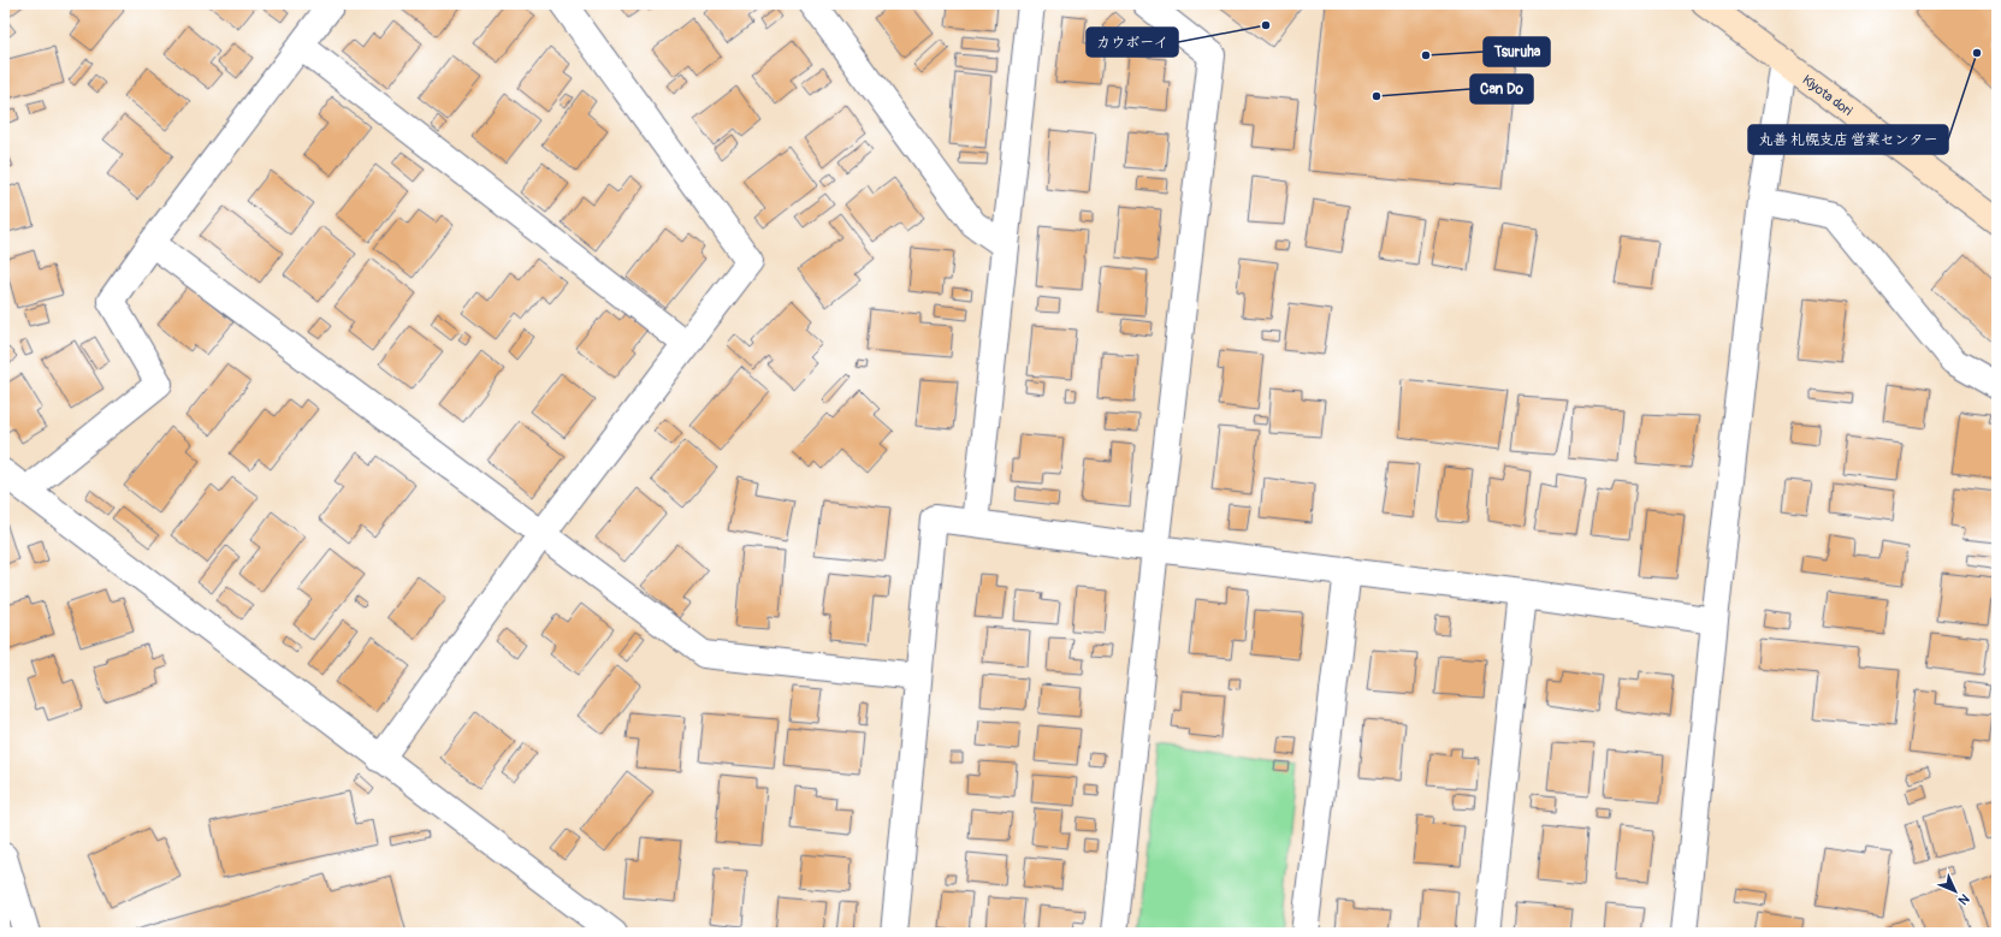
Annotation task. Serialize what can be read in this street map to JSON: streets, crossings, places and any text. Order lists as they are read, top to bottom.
{
  "streets": {
    "street": ["Kiyota dori"]
  },
  "places": [
    "カウボーイ",
    "丸善 札幌支店 営業センター",
    "Tsuruha",
    "Can Do"
  ],
  "north": "bottom right"
}
